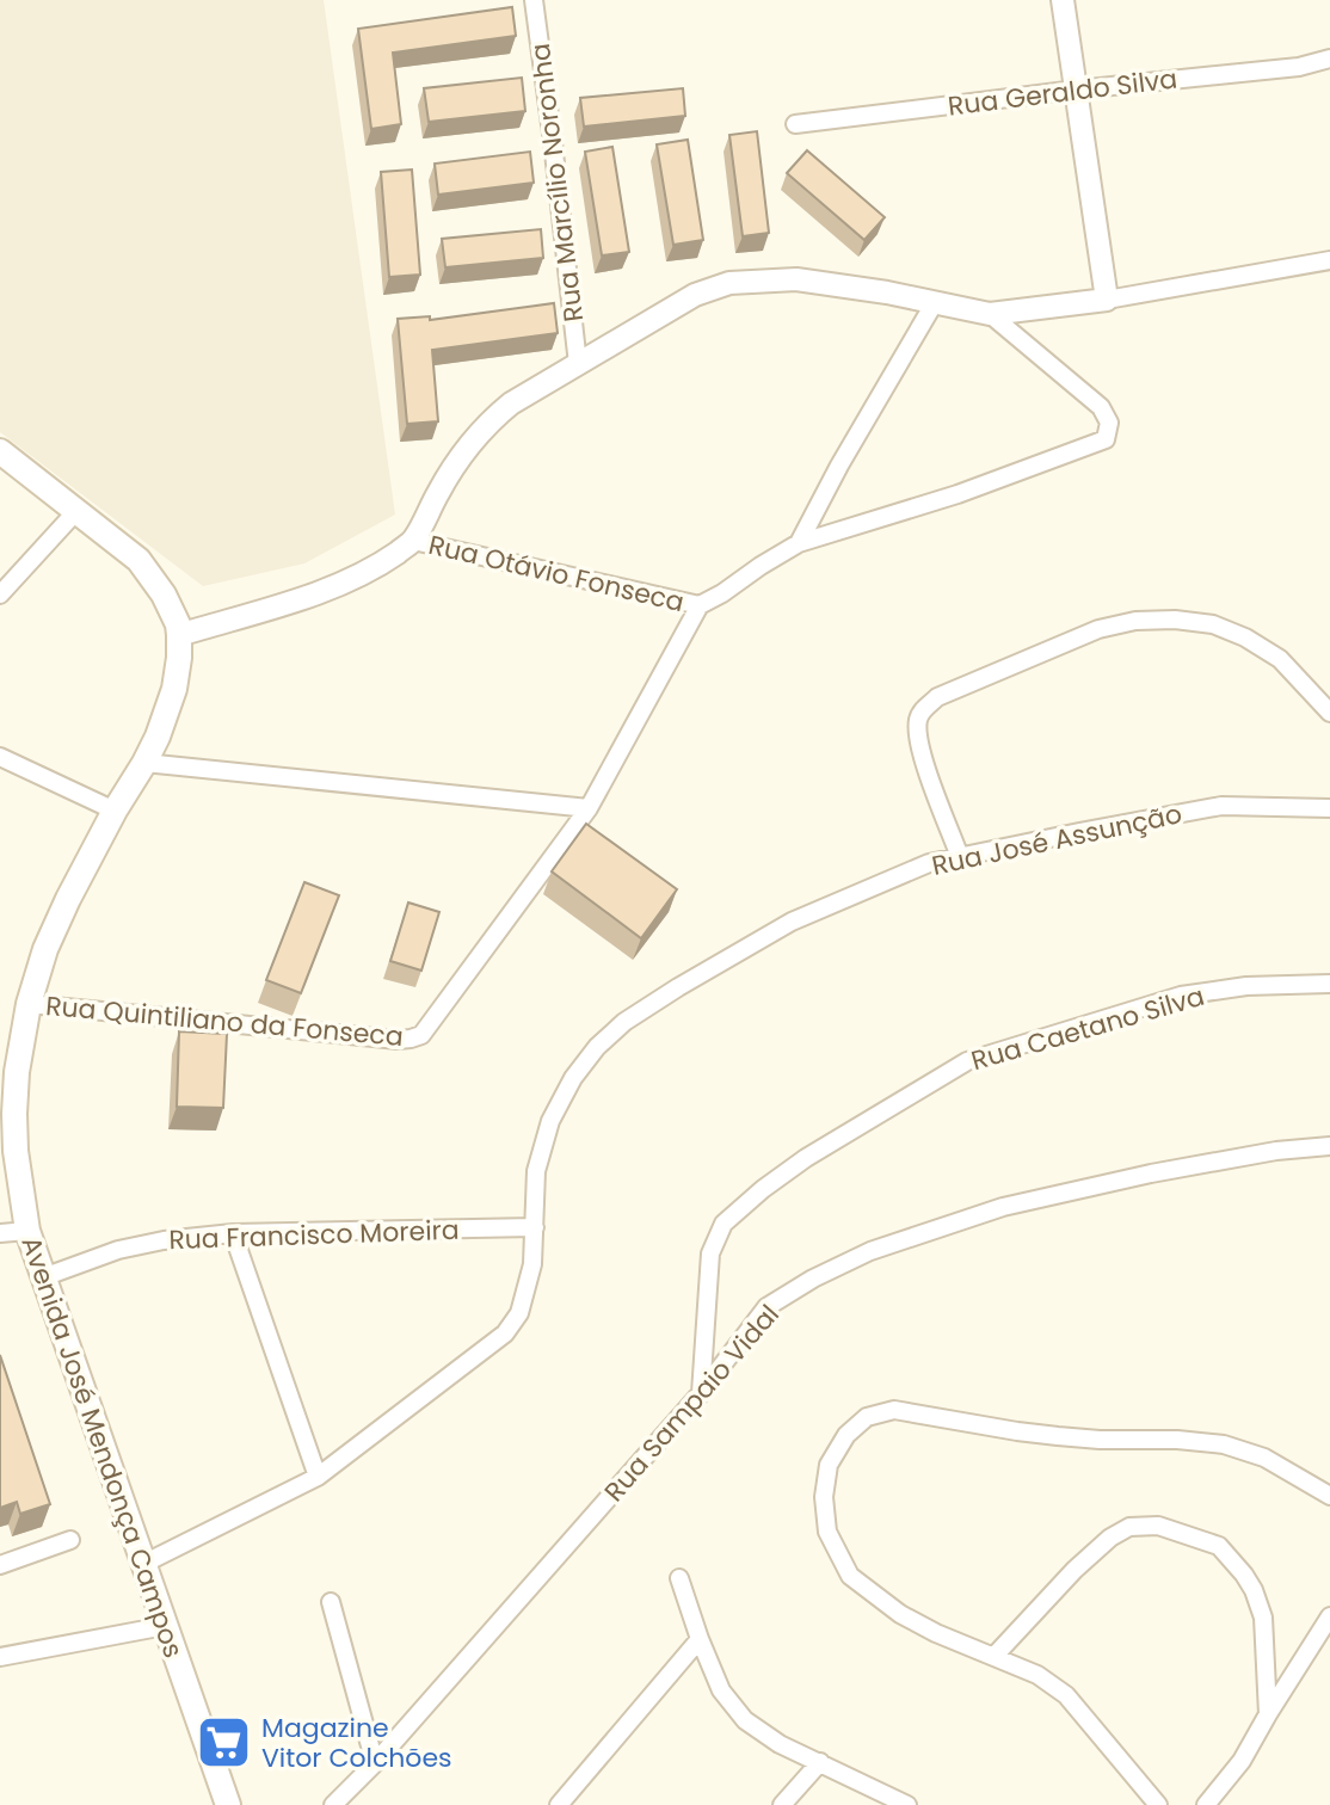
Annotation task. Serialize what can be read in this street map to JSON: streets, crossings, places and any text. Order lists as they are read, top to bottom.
{
  "streets": {
    "main road": ["Avenida José Mendonça Campos"],
    "street": [
      "Rua Geraldo Silva",
      "Rua Marcílio Noronha",
      "Rua Otávio Fonseca",
      "Rua José Assunção",
      "Rua Quintiliano da Fonseca",
      "Rua Caetano Silva",
      "Rua Francisco Moreira",
      "Rua Sampaio Vidal"
    ]
  },
  "crossings": [
    ["Rua José Assunção", "Rua Francisco Moreira"],
    ["Rua José Assunção", "Avenida José Mendonça Campos"],
    ["Rua Quintiliano da Fonseca", "Avenida José Mendonça Campos"],
    ["Rua Caetano Silva", "Rua Sampaio Vidal"],
    ["Rua Francisco Moreira", "Avenida José Mendonça Campos"]
  ],
  "places": {
    "supermarket": ["Magazine Vitor Colchões"]
  }
}
